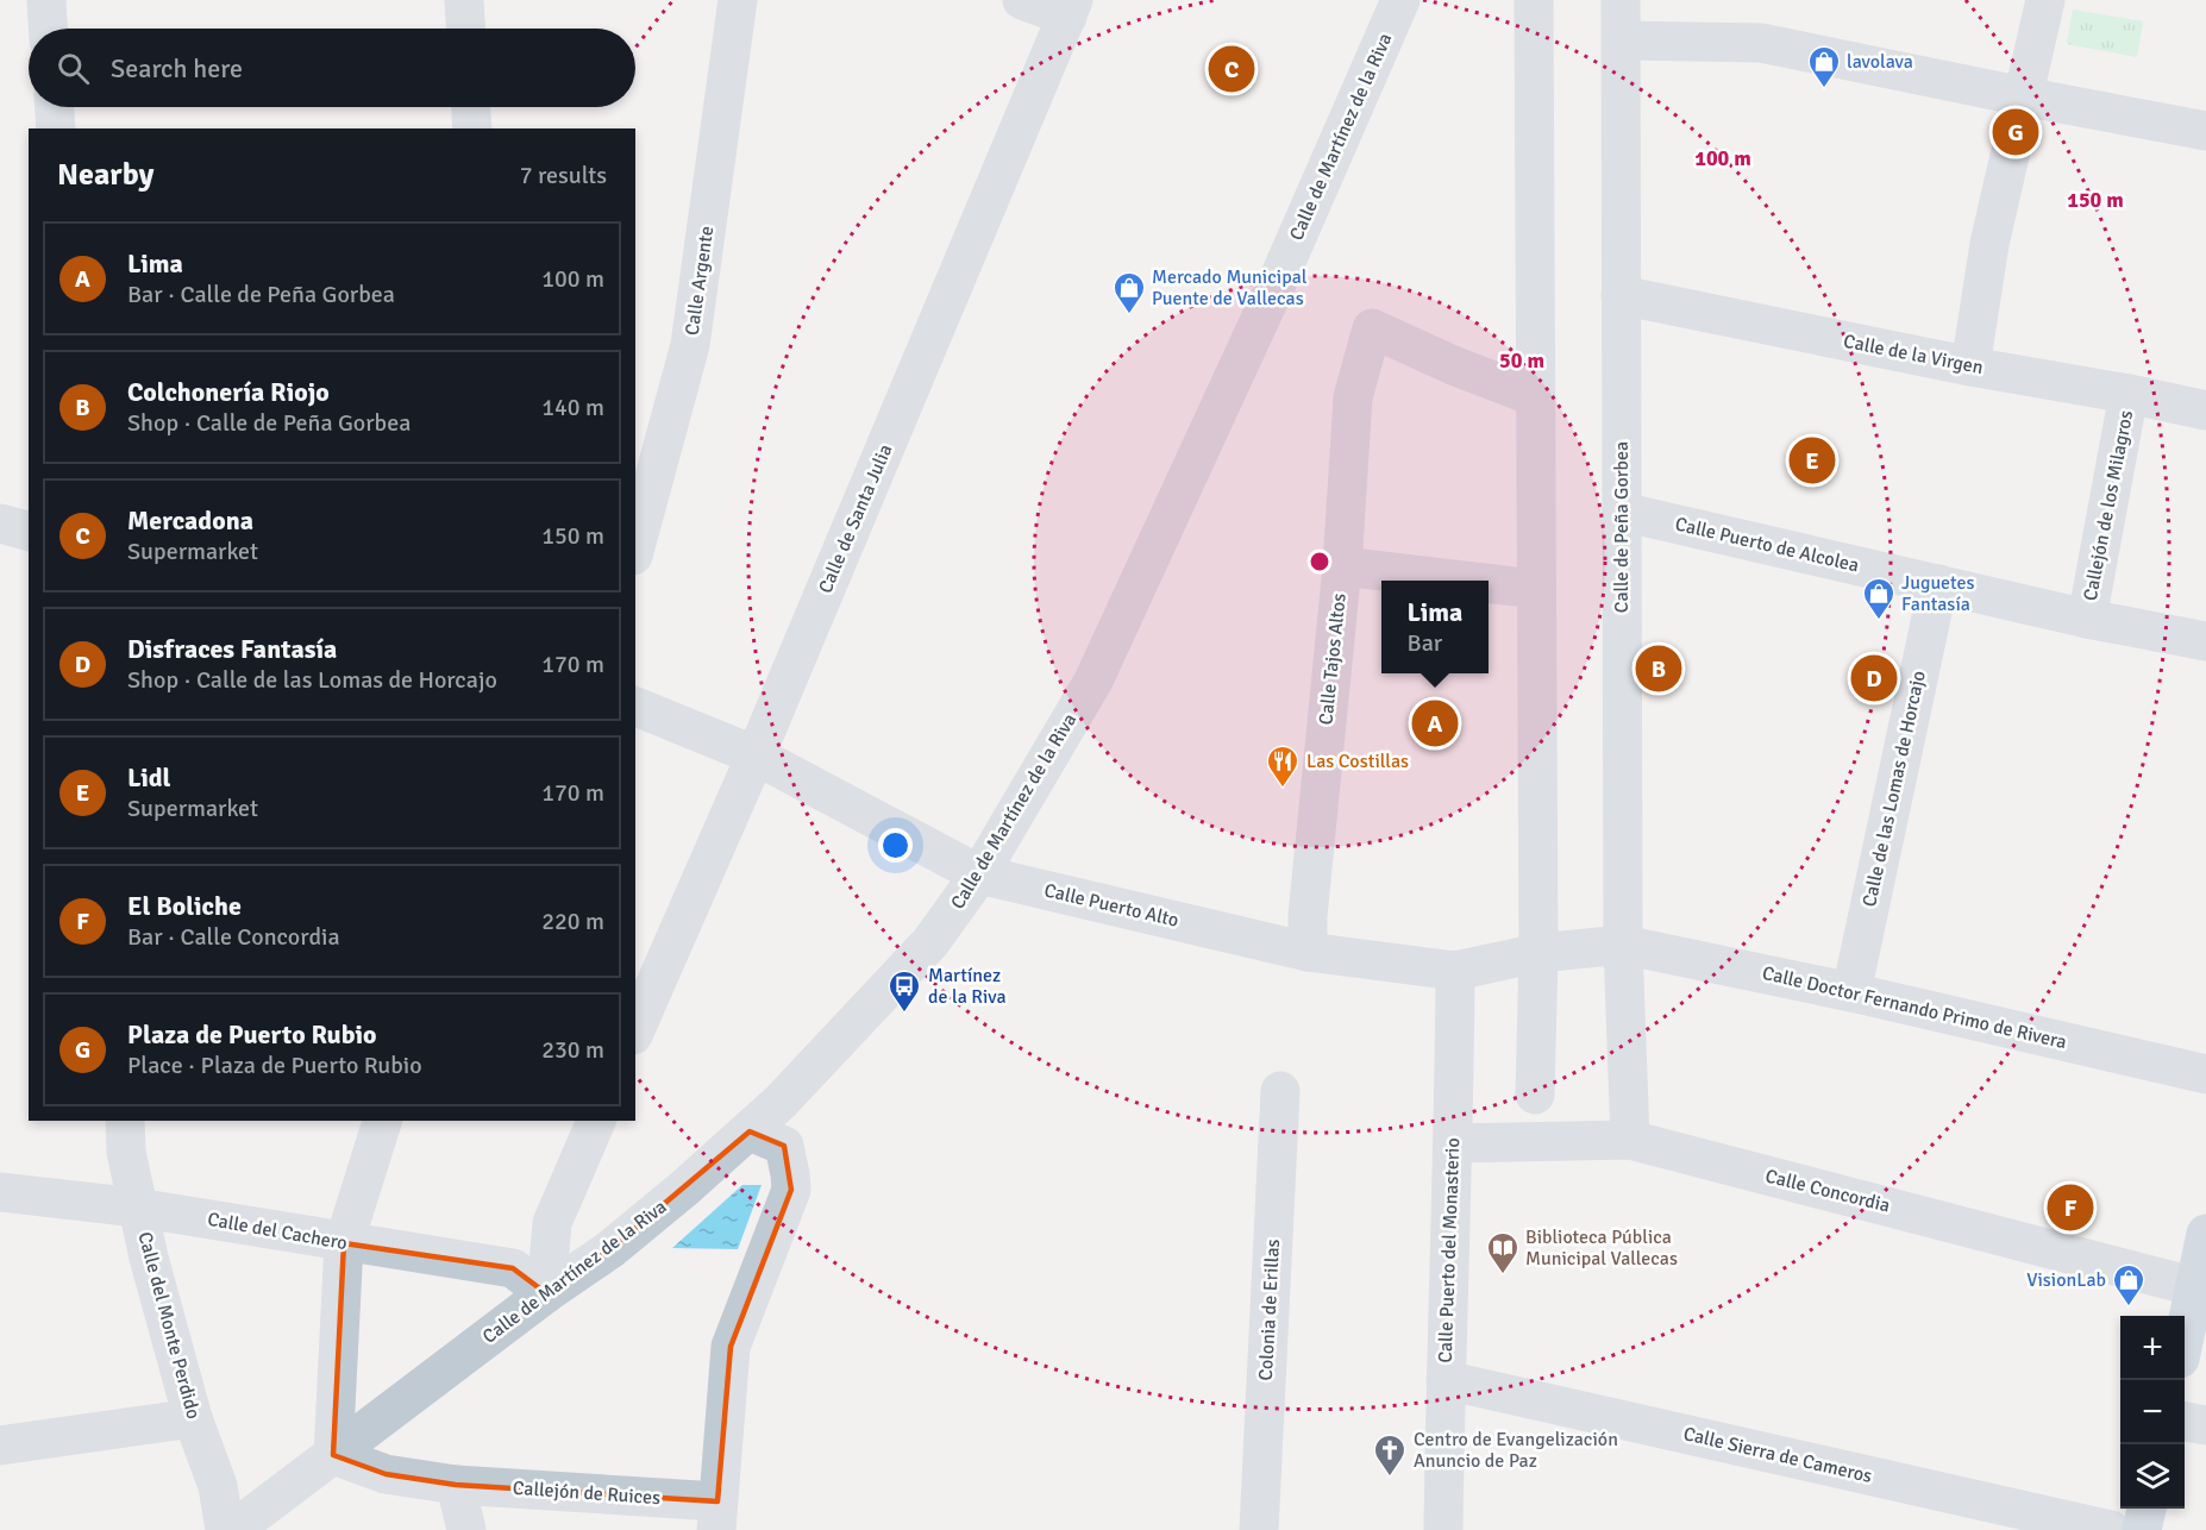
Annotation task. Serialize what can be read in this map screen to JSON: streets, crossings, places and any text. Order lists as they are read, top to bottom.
{
  "streets": {
    "street": [
      "Calle de Martínez de la Riva",
      "Calle Argente",
      "Calle de la Virgen",
      "Callejón de los Milagros",
      "Calle de Santa Julia",
      "Calle de Peña Gorbea",
      "Calle Puerto de Alcolea",
      "Calle Tajos Altos",
      "Calle de las Lomas de Horcajo",
      "Calle Puerto Alto",
      "Calle Doctor Fernando Primo de Rivera",
      "Calle Concordia",
      "Calle del Cachero",
      "Calle Puerto del Monasterio",
      "Colonia de Erillas",
      "Calle del Monte Perdido",
      "Calle Sierra de Cameros",
      "Callejón de Ruices"
    ]
  },
  "crossings": [
    ["Calle de Martínez de la Riva", "Calle Puerto Alto"],
    ["Calle de Martínez de la Riva", "Calle del Cachero"],
    ["Calle de Martínez de la Riva", "Callejón de Ruices"],
    ["Calle de la Virgen", "Callejón de los Milagros"],
    ["Calle de la Virgen", "Calle de Peña Gorbea"],
    ["Callejón de los Milagros", "Calle Puerto de Alcolea"],
    ["Calle de Santa Julia", "Calle Puerto Alto"],
    ["Calle de Peña Gorbea", "Calle Puerto de Alcolea"],
    ["Calle de Peña Gorbea", "Calle Puerto Alto"],
    ["Calle de Peña Gorbea", "Calle Doctor Fernando Primo de Rivera"],
    ["Calle de Peña Gorbea", "Calle Concordia"],
    ["Calle Puerto de Alcolea", "Calle de las Lomas de Horcajo"],
    ["Calle Tajos Altos", "Calle Puerto Alto"],
    ["Calle de las Lomas de Horcajo", "Calle Doctor Fernando Primo de Rivera"],
    ["Calle Puerto Alto", "Calle Doctor Fernando Primo de Rivera"],
    ["Calle Puerto Alto", "Calle Puerto del Monasterio"],
    ["Calle Concordia", "Calle Puerto del Monasterio"],
    ["Calle del Cachero", "Calle del Monte Perdido"],
    ["Calle Puerto del Monasterio", "Calle Sierra de Cameros"]
  ],
  "places": {
    "shop": [
      "lavolava",
      "Mercado Municipal Puente de Vallecas",
      "Juguetes Fantasía",
      "VisionLab"
    ],
    "restaurant": ["Las Costillas"],
    "bus stop": ["Martínez de la Riva"],
    "library": ["Biblioteca Pública Municipal Vallecas"],
    "church": ["Centro de Evangelización Anuncio de Paz"]
  },
  "page": {
    "search": "Search here",
    "pins": [
      "C",
      "G",
      "E",
      "B",
      "D",
      "A",
      "F"
    ],
    "heading": ["Nearby", "7 results"],
    "list": [
      {
        "mark": "A",
        "name": "Lima",
        "note": "Bar · Calle de Peña Gorbea",
        "value": "100 m"
      },
      {
        "mark": "B",
        "name": "Colchonería Riojo",
        "note": "Shop · Calle de Peña Gorbea",
        "value": "140 m"
      },
      {
        "mark": "C",
        "name": "Mercadona",
        "note": "Supermarket",
        "value": "150 m"
      },
      {
        "mark": "D",
        "name": "Disfraces Fantasía",
        "note": "Shop · Calle de las Lomas de Horcajo",
        "value": "170 m"
      },
      {
        "mark": "E",
        "name": "Lidl",
        "note": "Supermarket",
        "value": "170 m"
      },
      {
        "mark": "F",
        "name": "El Boliche",
        "note": "Bar · Calle Concordia",
        "value": "220 m"
      },
      {
        "mark": "G",
        "name": "Plaza de Puerto Rubio",
        "note": "Place · Plaza de Puerto Rubio",
        "value": "230 m"
      }
    ],
    "popup": ["Lima", "Bar"],
    "map_buttons": ["+", "−"]
  },
  "rings": ["100 m", "150 m", "50 m"]
}
